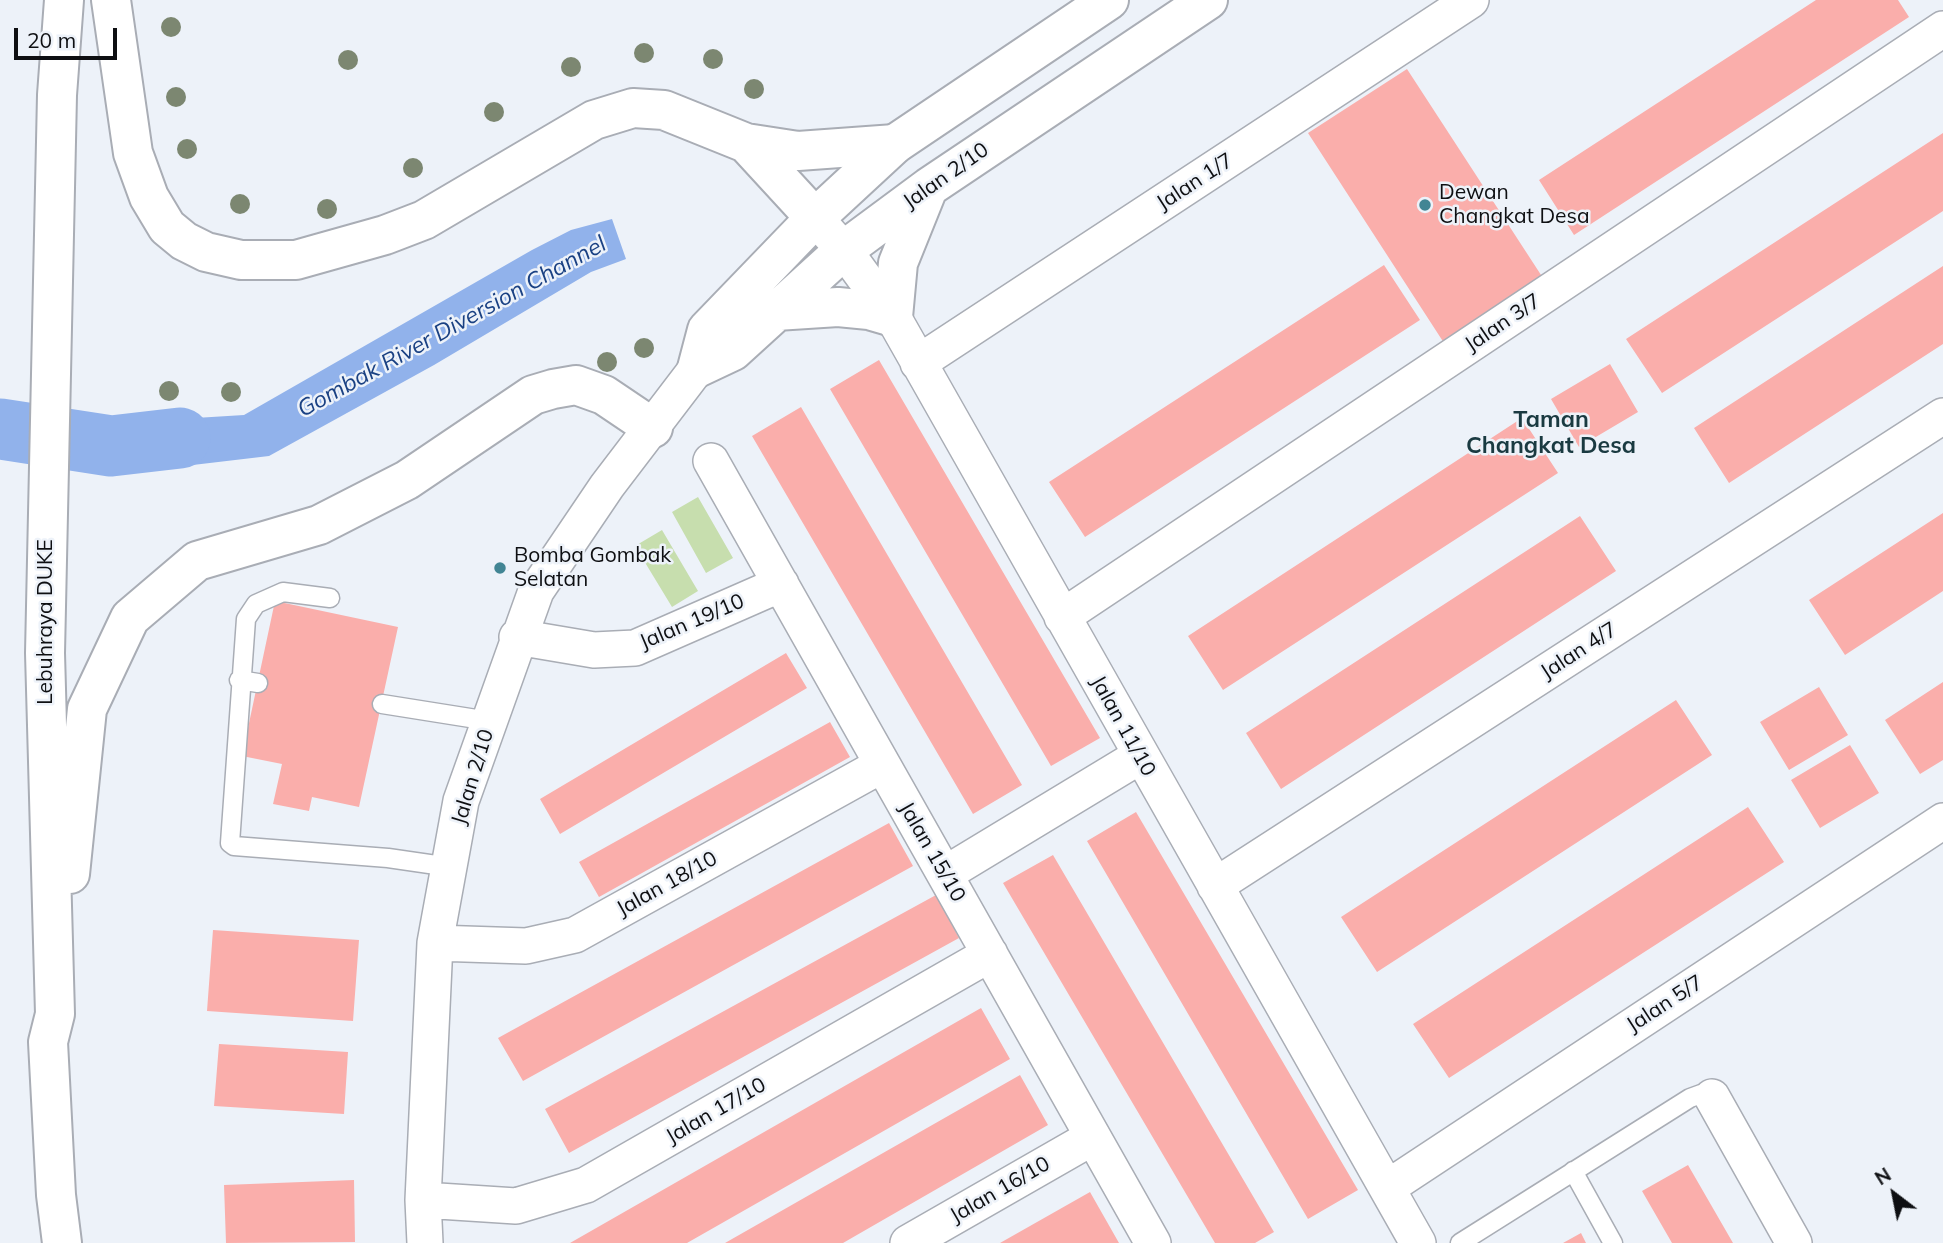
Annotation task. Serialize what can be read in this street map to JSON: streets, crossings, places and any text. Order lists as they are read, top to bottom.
{
  "streets": {
    "main road": ["Jalan 2/10", "Lebuhraya DUKE"],
    "street": [
      "Jalan 1/7",
      "Jalan 3/7",
      "Jalan 19/10",
      "Jalan 4/7",
      "Jalan 11/10",
      "Jalan 15/10",
      "Jalan 18/10",
      "Jalan 5/7",
      "Jalan 17/10",
      "Jalan 16/10"
    ]
  },
  "crossings": [
    ["Jalan 2/10", "Jalan 19/10"],
    ["Jalan 2/10", "Jalan 11/10"],
    ["Jalan 2/10", "Jalan 18/10"],
    ["Jalan 2/10", "Jalan 17/10"],
    ["Jalan 1/7", "Jalan 11/10"],
    ["Jalan 3/7", "Jalan 11/10"],
    ["Jalan 19/10", "Jalan 15/10"],
    ["Jalan 4/7", "Jalan 11/10"],
    ["Jalan 11/10", "Jalan 5/7"],
    ["Jalan 15/10", "Jalan 18/10"],
    ["Jalan 15/10", "Jalan 17/10"],
    ["Jalan 15/10", "Jalan 16/10"]
  ],
  "districts": ["Taman Changkat Desa"],
  "water": ["Gombak River Diversion Channel"],
  "places": ["Dewan Changkat Desa", "Bomba Gombak Selatan"],
  "scale_bar": "20 m",
  "north": "top left"
}
